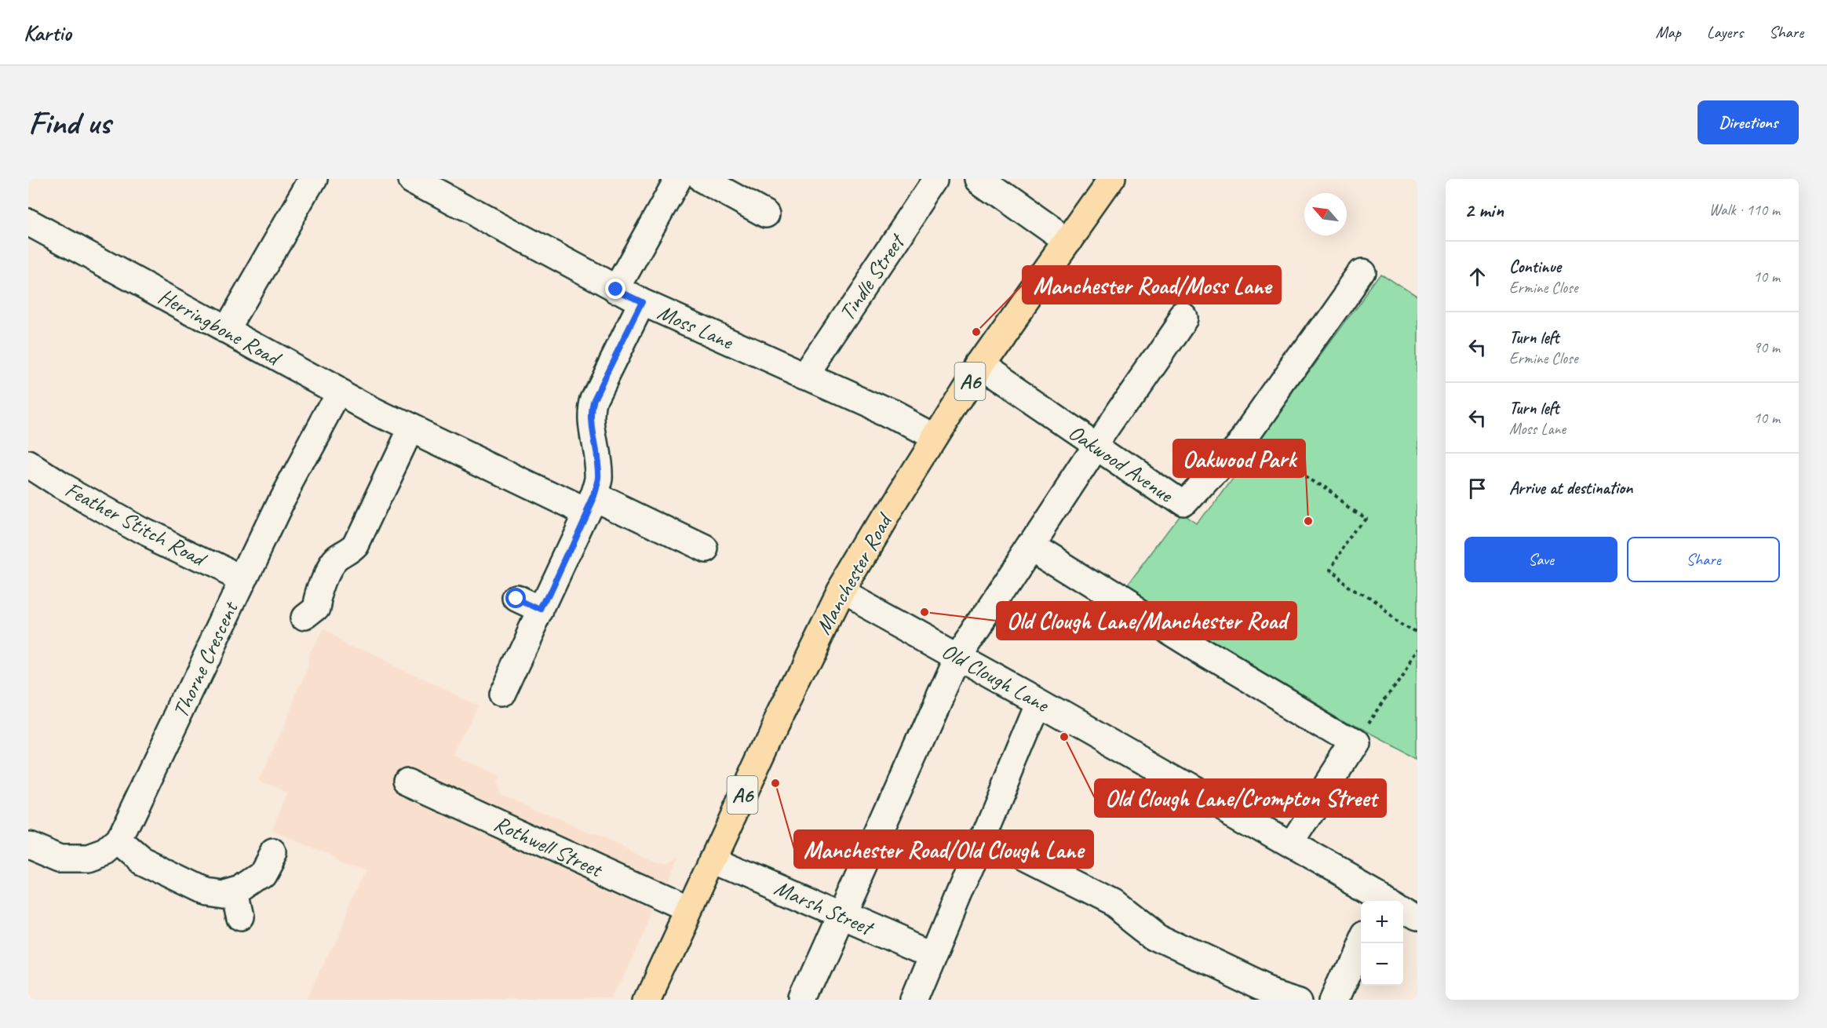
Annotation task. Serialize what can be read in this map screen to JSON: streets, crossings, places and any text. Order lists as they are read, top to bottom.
{
  "streets": {
    "main road": ["A6", "Manchester Road"],
    "street": [
      "Tindle Street",
      "Herringbone Road",
      "Moss Lane",
      "Oakwood Avenue",
      "Feather Stitch Road",
      "Thorne Crescent",
      "Old Clough Lane",
      "Rothwell Street",
      "Marsh Street"
    ]
  },
  "crossings": [
    ["Tindle Street", "Moss Lane"],
    ["Herringbone Road", "Thorne Crescent"],
    ["Moss Lane", "Manchester Road"],
    ["Oakwood Avenue", "Manchester Road"],
    ["Feather Stitch Road", "Thorne Crescent"],
    ["Manchester Road", "Old Clough Lane"],
    ["Manchester Road", "Rothwell Street"],
    ["Manchester Road", "Marsh Street"]
  ],
  "places": [
    "Manchester Road/Moss Lane",
    "Oakwood Park",
    "Old Clough Lane/Manchester Road",
    "Old Clough Lane/Crompton Street",
    "Manchester Road/Old Clough Lane"
  ],
  "north": "top left",
  "page": {
    "header": "Kartio",
    "nav": ["Map", "Layers", "Share"],
    "buttons": [
      "Directions",
      ["Save", "Share"]
    ],
    "title": "Find us",
    "heading": ["2 min", "Walk · 110 m"],
    "list": [
      ["Continue", "Ermine Close", "10 m"],
      ["Turn left", "Ermine Close", "90 m"],
      ["Turn left", "Moss Lane", "10 m"],
      "Arrive at destination"
    ],
    "map_buttons": ["+", "−"]
  }
}
